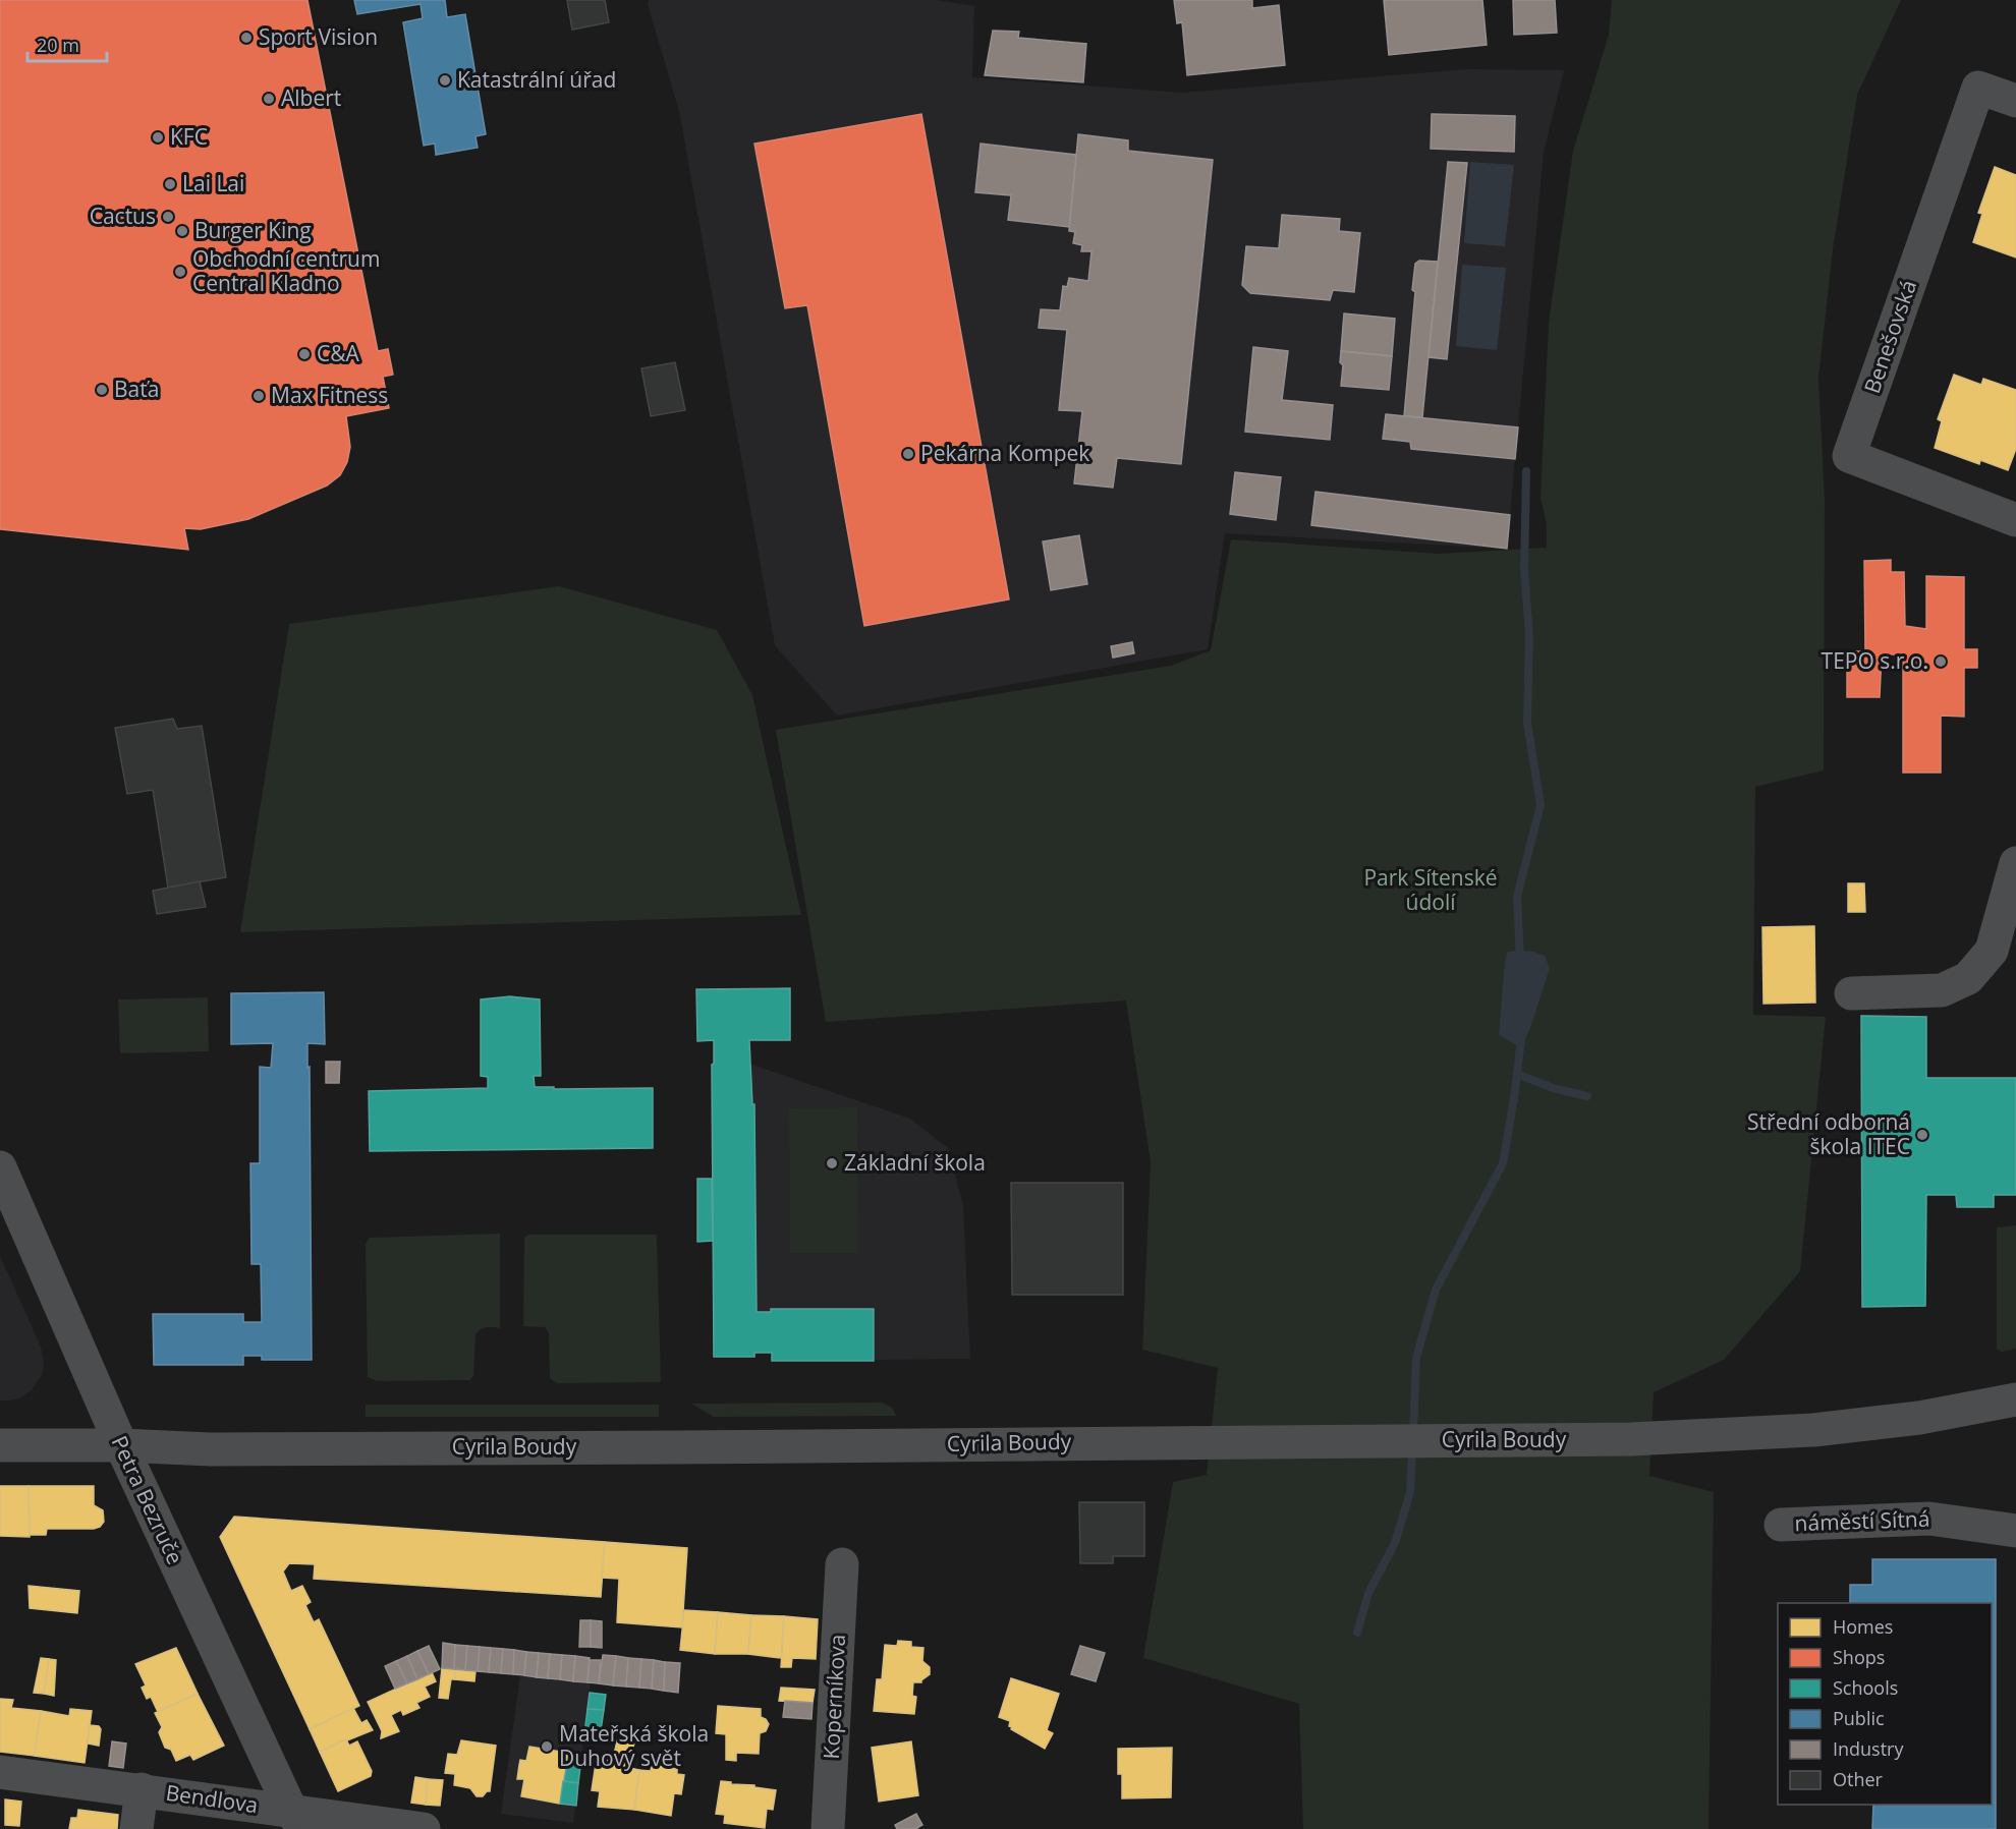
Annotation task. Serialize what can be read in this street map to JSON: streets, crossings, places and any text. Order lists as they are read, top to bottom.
{
  "streets": {
    "street": [
      "Benešovská",
      "Cyrila Boudy",
      "Petra Bezruče",
      "náměstí Sítná",
      "Koperníkova",
      "Bendlova"
    ]
  },
  "crossings": [
    ["Cyrila Boudy", "Petra Bezruče"],
    ["Petra Bezruče", "Bendlova"]
  ],
  "parks": ["Park Sítenské údolí"],
  "places": [
    "Sport Vision",
    "Katastrální úřad",
    "Albert",
    "KFC",
    "Lai Lai",
    "Cactus",
    "Burger King",
    "Obchodní centrum Central Kladno",
    "C&A",
    "Baťa",
    "Max Fitness",
    "Pekárna Kompek",
    "TEPO s.r.o.",
    "Střední odborná škola ITEC",
    "Základní škola",
    "Mateřská škola Duhový svět"
  ],
  "legend": [
    "Homes",
    "Shops",
    "Schools",
    "Public",
    "Industry",
    "Other"
  ],
  "scale_bar": "20 m"
}
